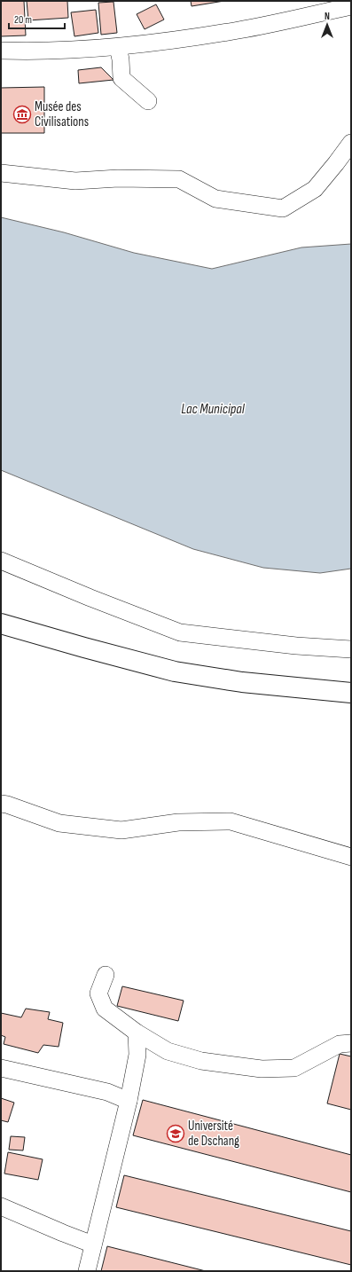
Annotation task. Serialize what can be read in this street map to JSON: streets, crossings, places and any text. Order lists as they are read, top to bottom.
{
  "water": ["Lac Municipal"],
  "places": {
    "museum": ["Musée des Civilisations"],
    "school or university": ["Université de Dschang"]
  },
  "scale_bar": "20 m",
  "north": "top"
}
